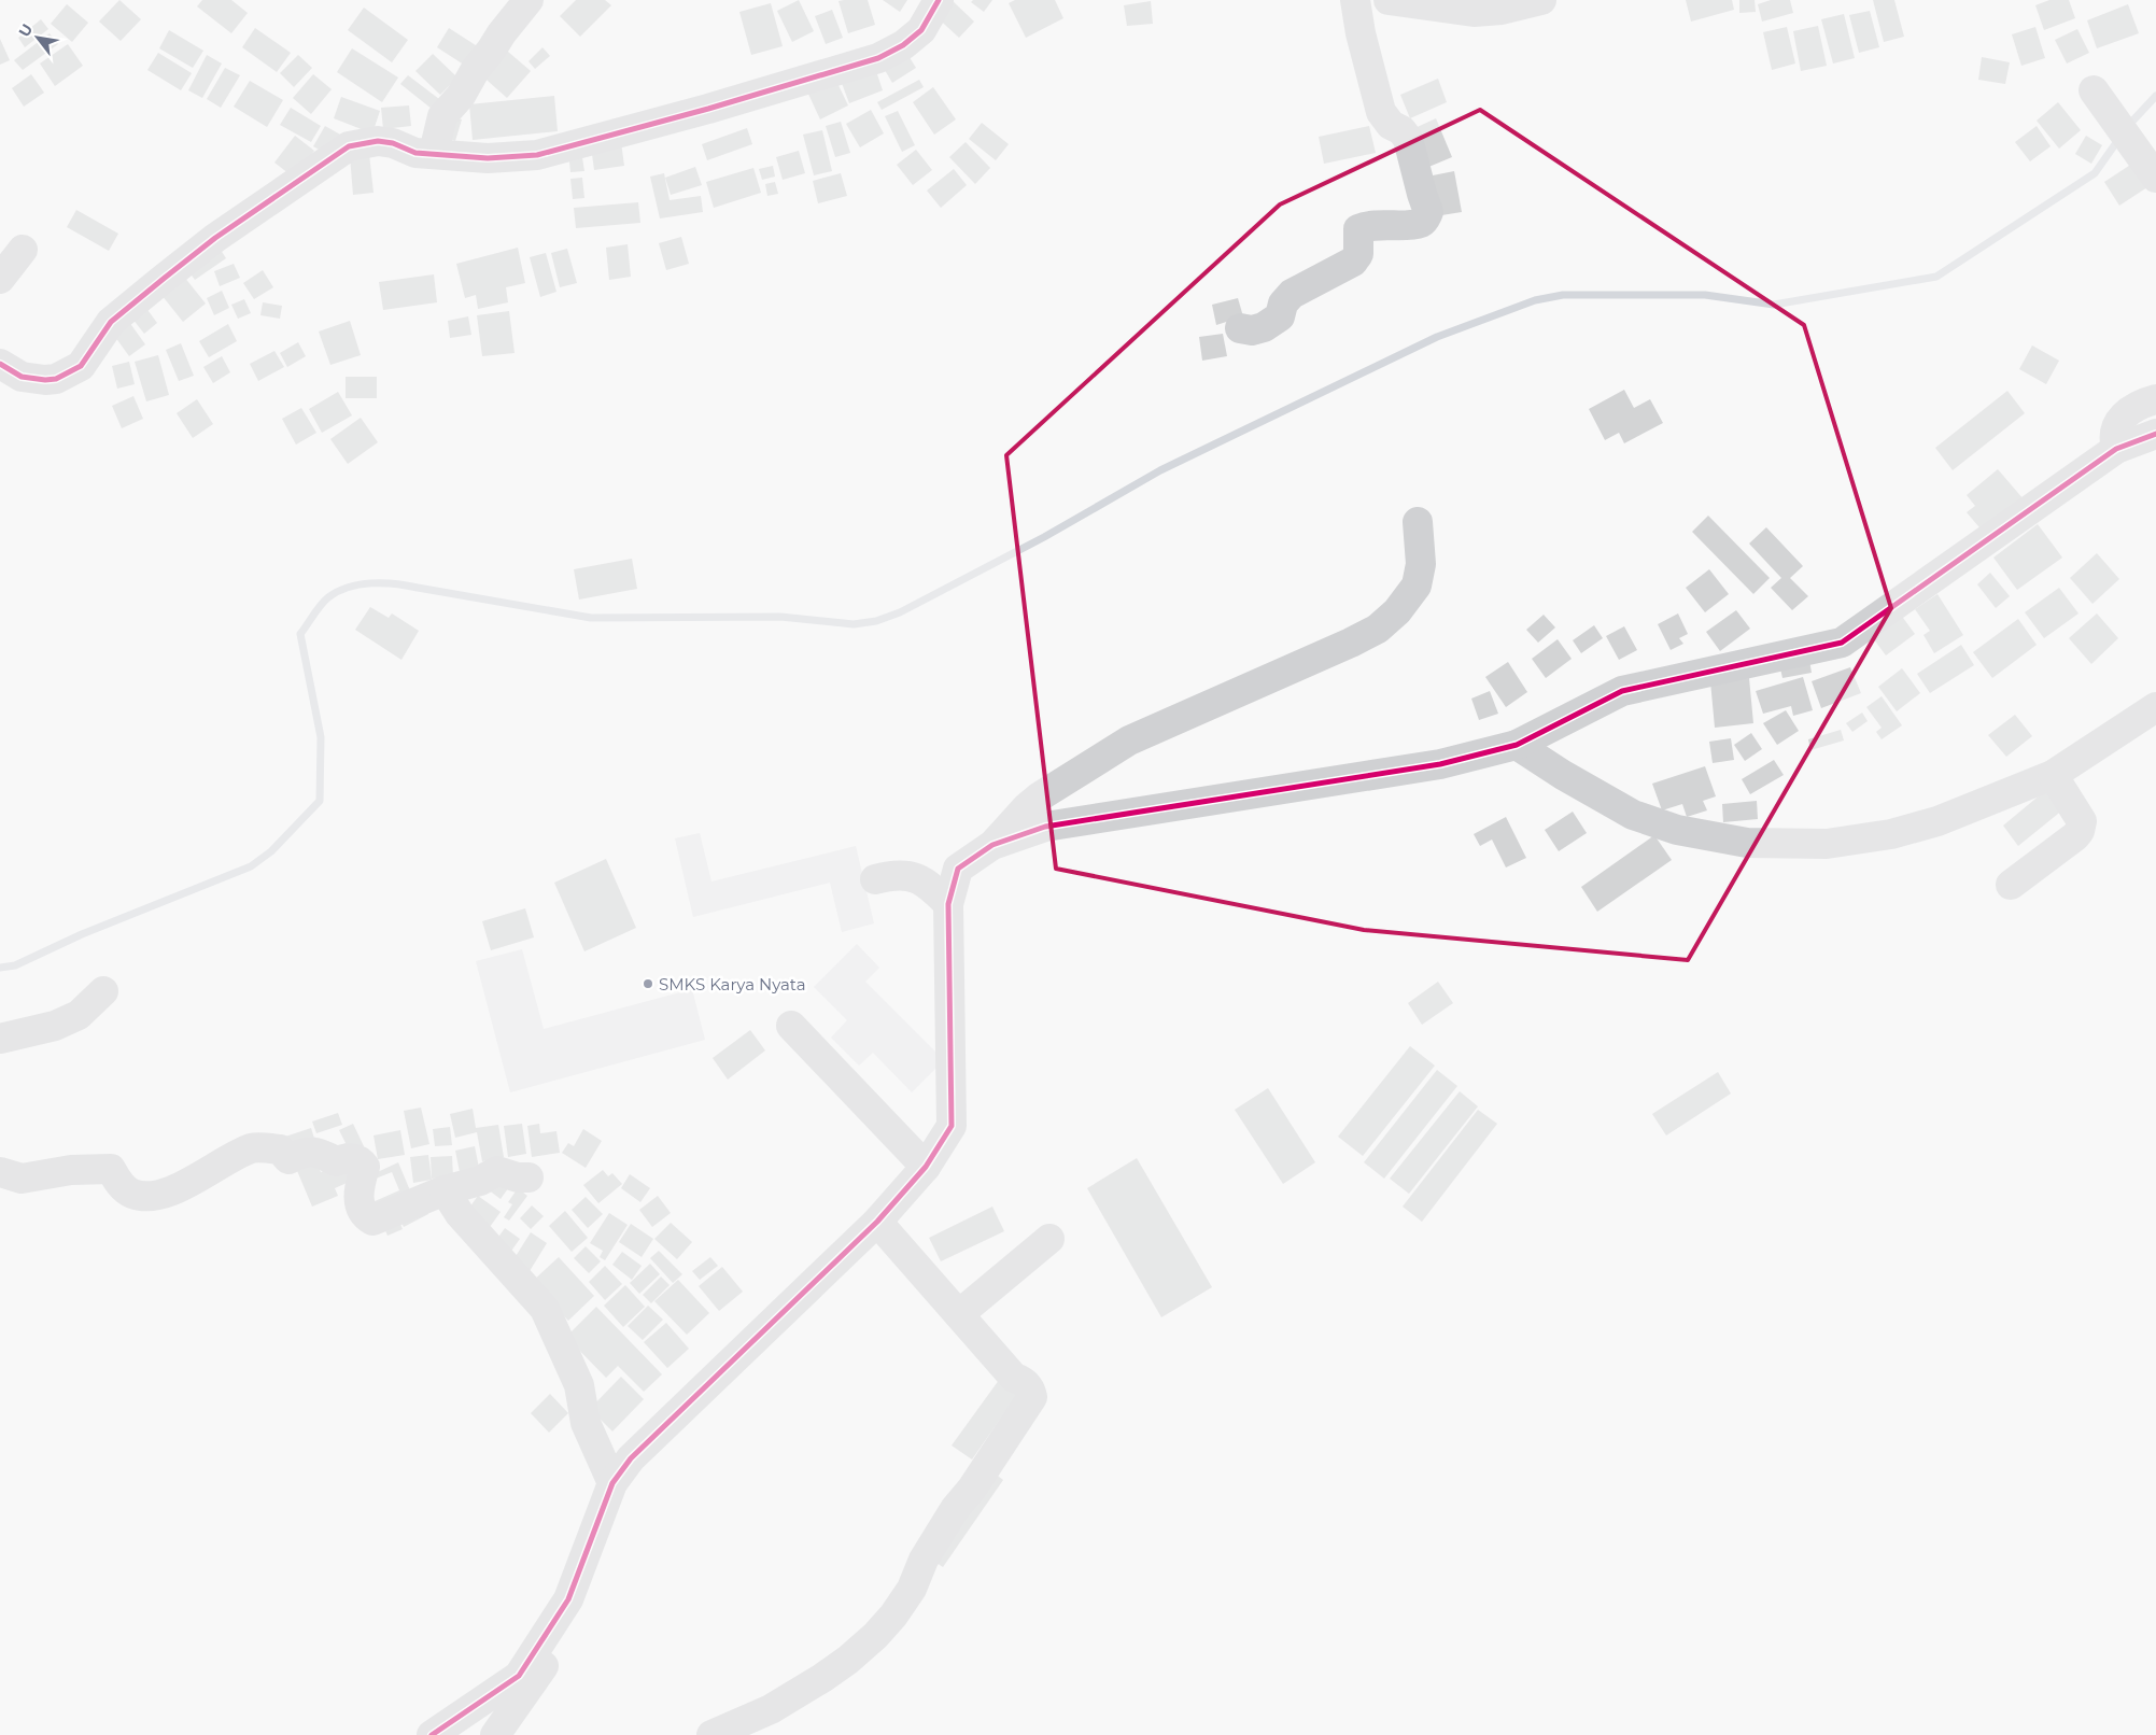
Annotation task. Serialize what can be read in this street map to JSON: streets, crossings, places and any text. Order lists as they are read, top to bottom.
{
  "places": ["SMKS Karya Nyata"],
  "north": "top left"
}
